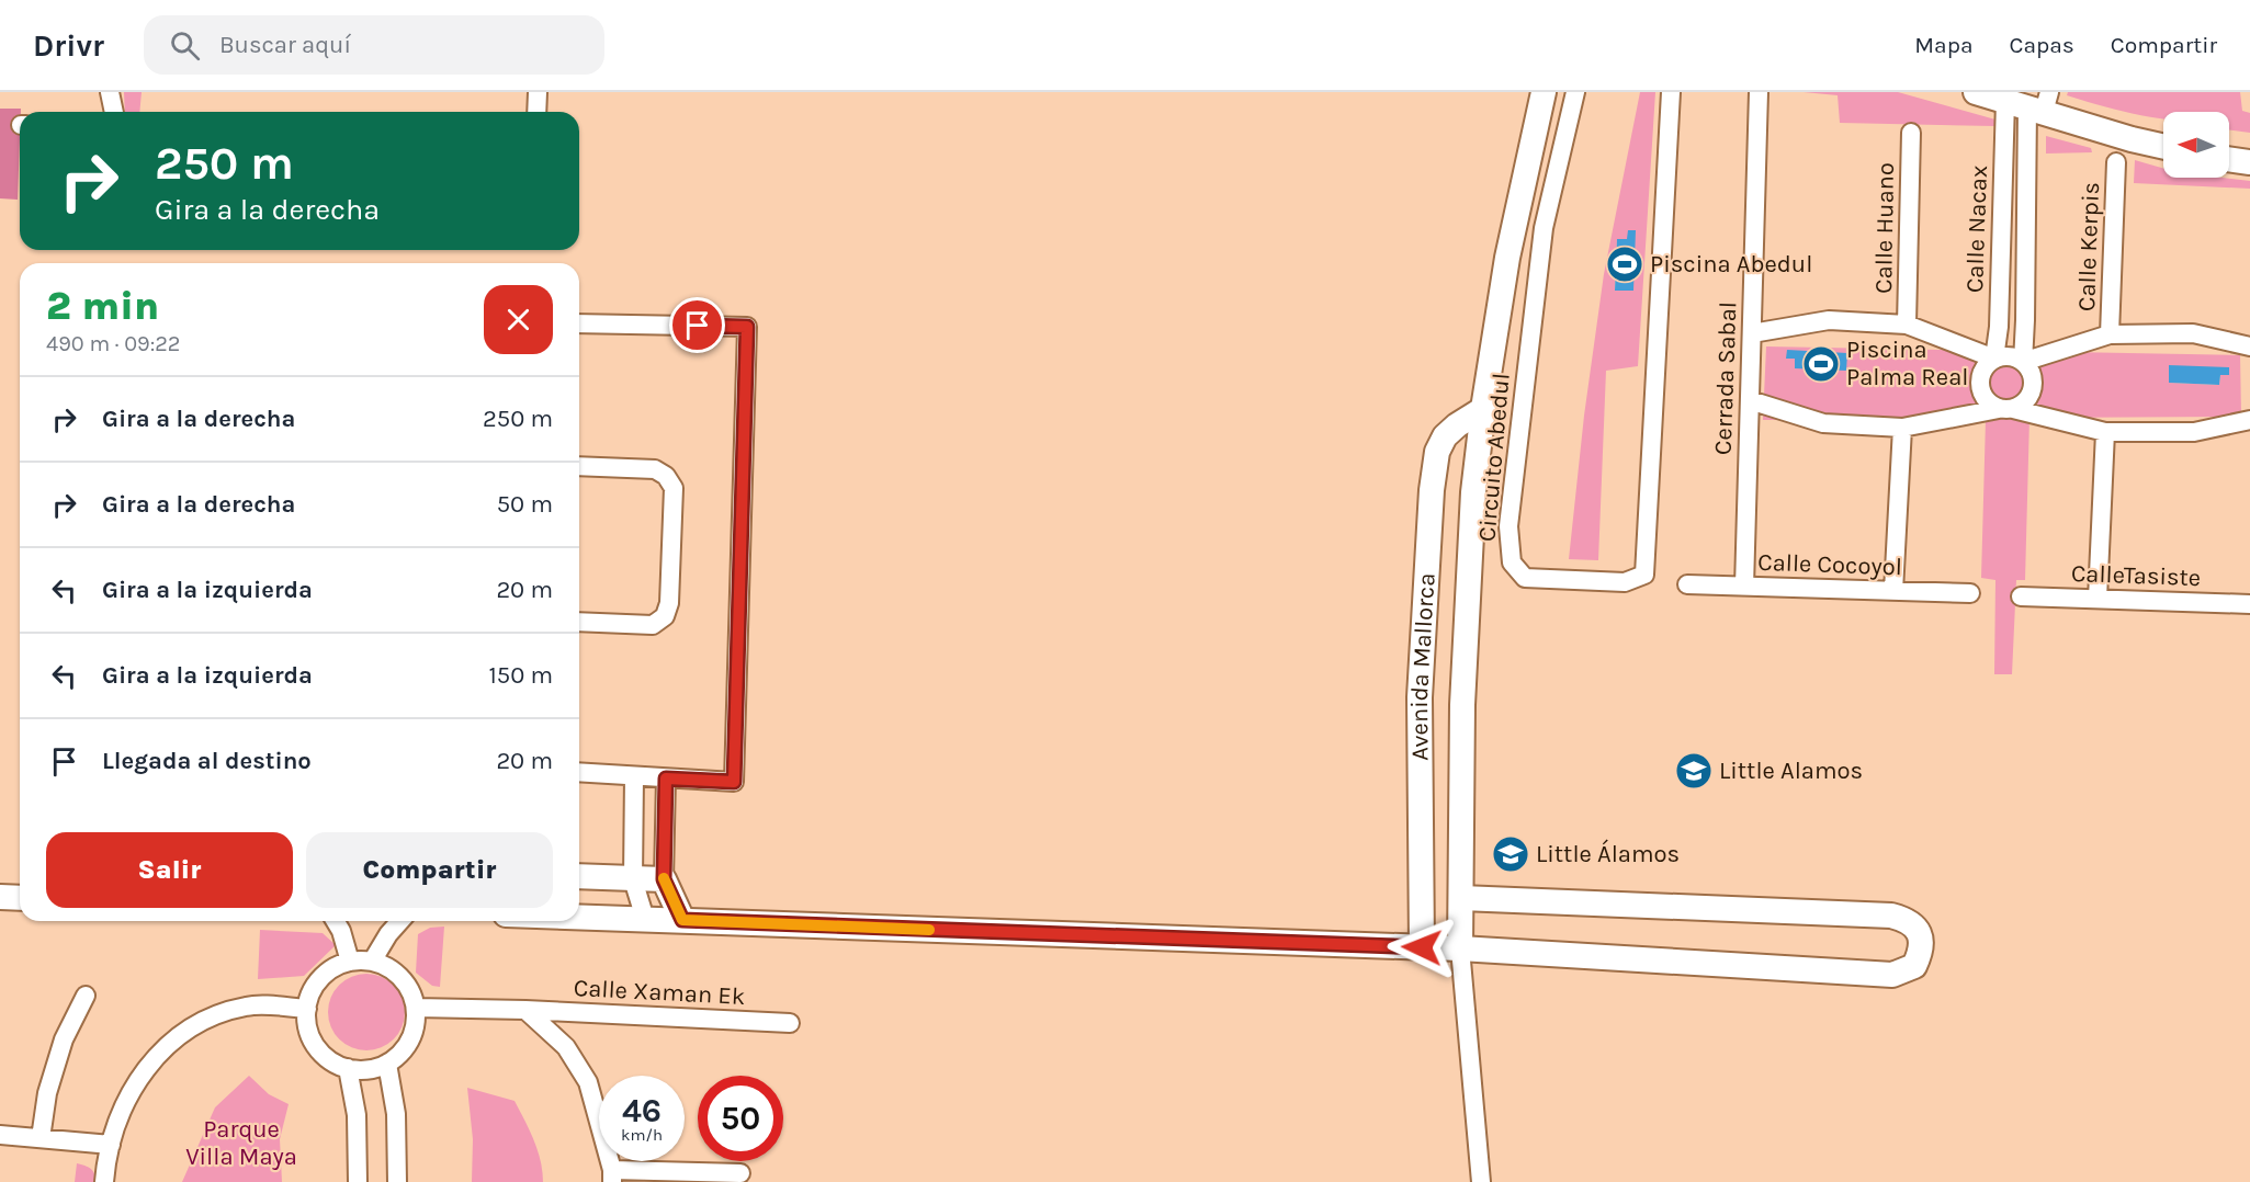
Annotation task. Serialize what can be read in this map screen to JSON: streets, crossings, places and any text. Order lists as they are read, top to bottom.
{
  "streets": {
    "main road": ["Avenida Mallorca"],
    "street": [
      "Calle Huano",
      "Calle Nacax",
      "Calle Kerpis",
      "Cerrada Sabal",
      "Circuito Abedul",
      "Calle Cocoyol",
      "CalleTasiste",
      "Calle Xaman Ek"
    ]
  },
  "crossings": [
    ["Cerrada Sabal", "Calle Cocoyol"]
  ],
  "parks": ["Parque Villa Maya"],
  "places": {
    "sports": ["Piscina Abedul", "Piscina Palma Real"],
    "school or university": ["Little Alamos", "Little Álamos"]
  },
  "north": "left",
  "page": {
    "header": "Drivr",
    "search": "Buscar aquí",
    "nav": ["Mapa", "Capas", "Compartir"],
    "turn": ["250 m", "Gira a la derecha"],
    "heading": ["2 min", "490 m · 09:22"],
    "list": [
      {
        "name": "Gira a la derecha",
        "value": "250 m"
      },
      {
        "name": "Gira a la derecha",
        "value": "50 m"
      },
      {
        "name": "Gira a la izquierda",
        "value": "20 m"
      },
      {
        "name": "Gira a la izquierda",
        "value": "150 m"
      },
      {
        "name": "Llegada al destino",
        "value": "20 m"
      }
    ],
    "buttons": ["Salir", "Compartir"],
    "speed": "46 km/h",
    "limit": "50"
  }
}
